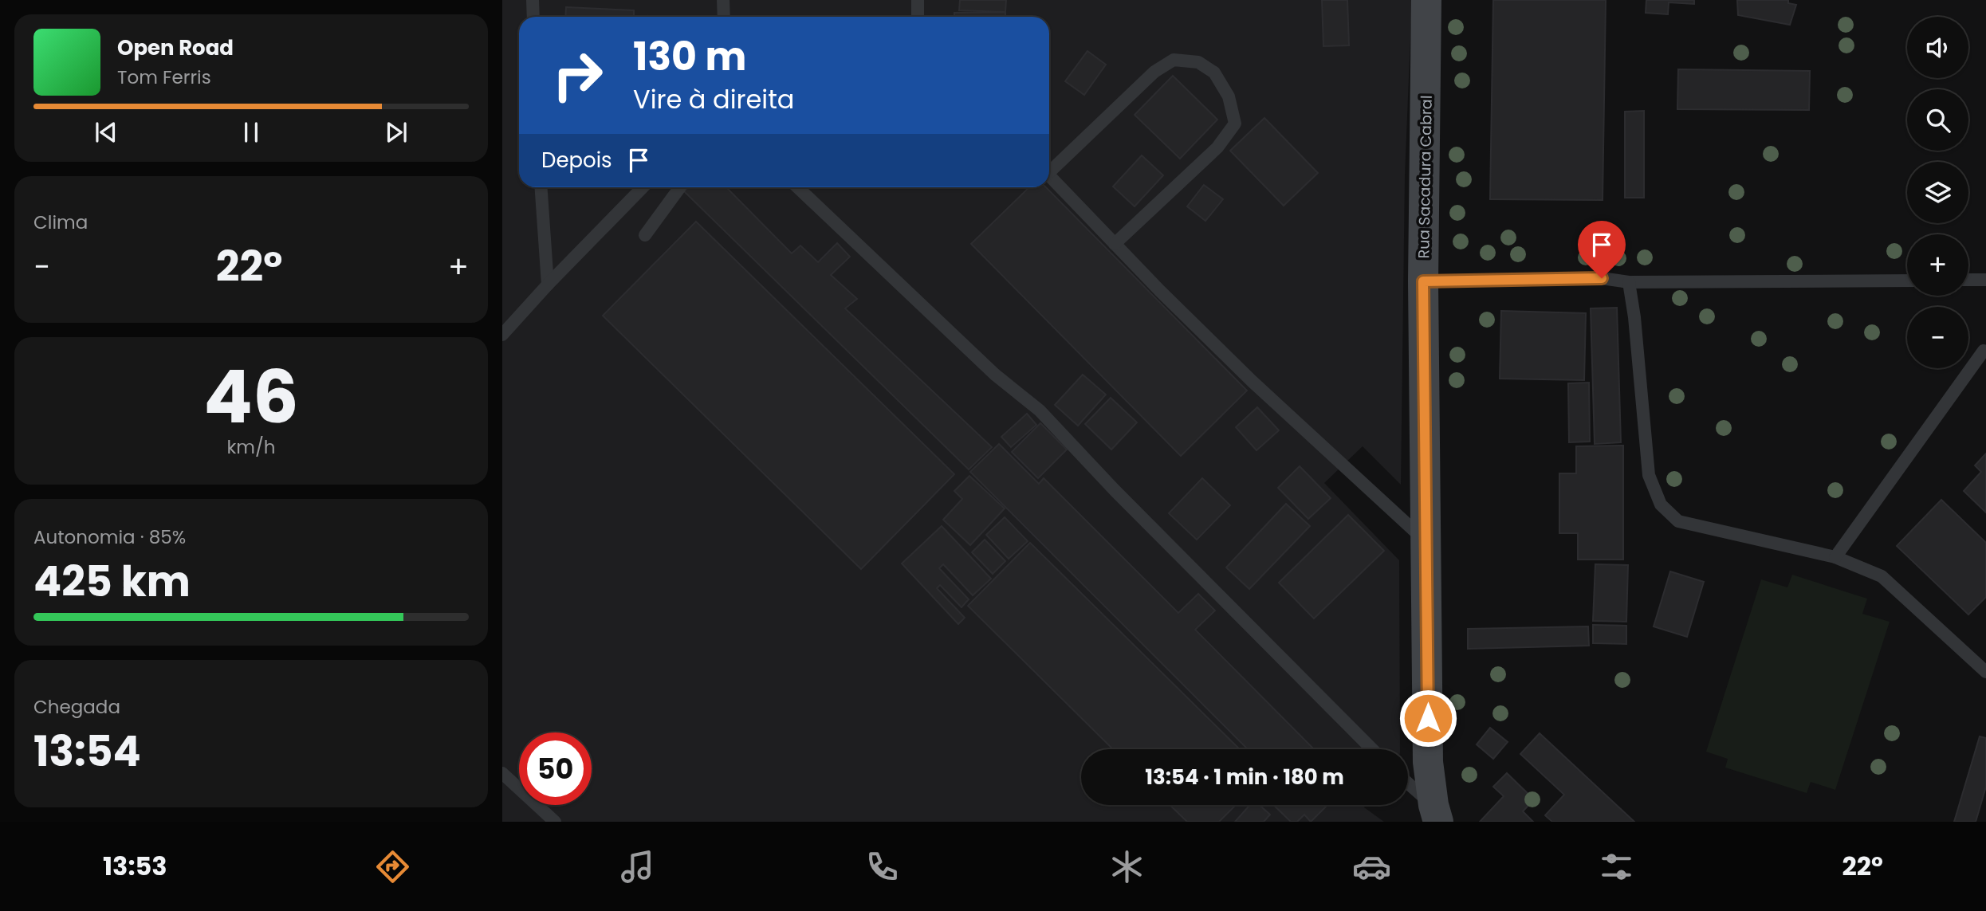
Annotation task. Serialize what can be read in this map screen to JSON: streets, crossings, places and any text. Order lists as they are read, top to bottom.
{
  "streets": {
    "main road": ["Rua Sacadura Cabral"]
  },
  "page": {
    "map_buttons": ["+", "−"],
    "turn": ["130 m", "Vire à direita"],
    "song": ["Open Road", "Tom Ferris"],
    "then": "Depois",
    "tile": [
      "Clima",
      ["46", "km/h"],
      ["Autonomia · 85%", "425 km"],
      ["Chegada", "13:54"]
    ],
    "heat": ["−", "22°", "+"],
    "limit": "50",
    "trip": "13:54 · 1 min · 180 m",
    "tabs": ["13:53", "22°"]
  }
}
